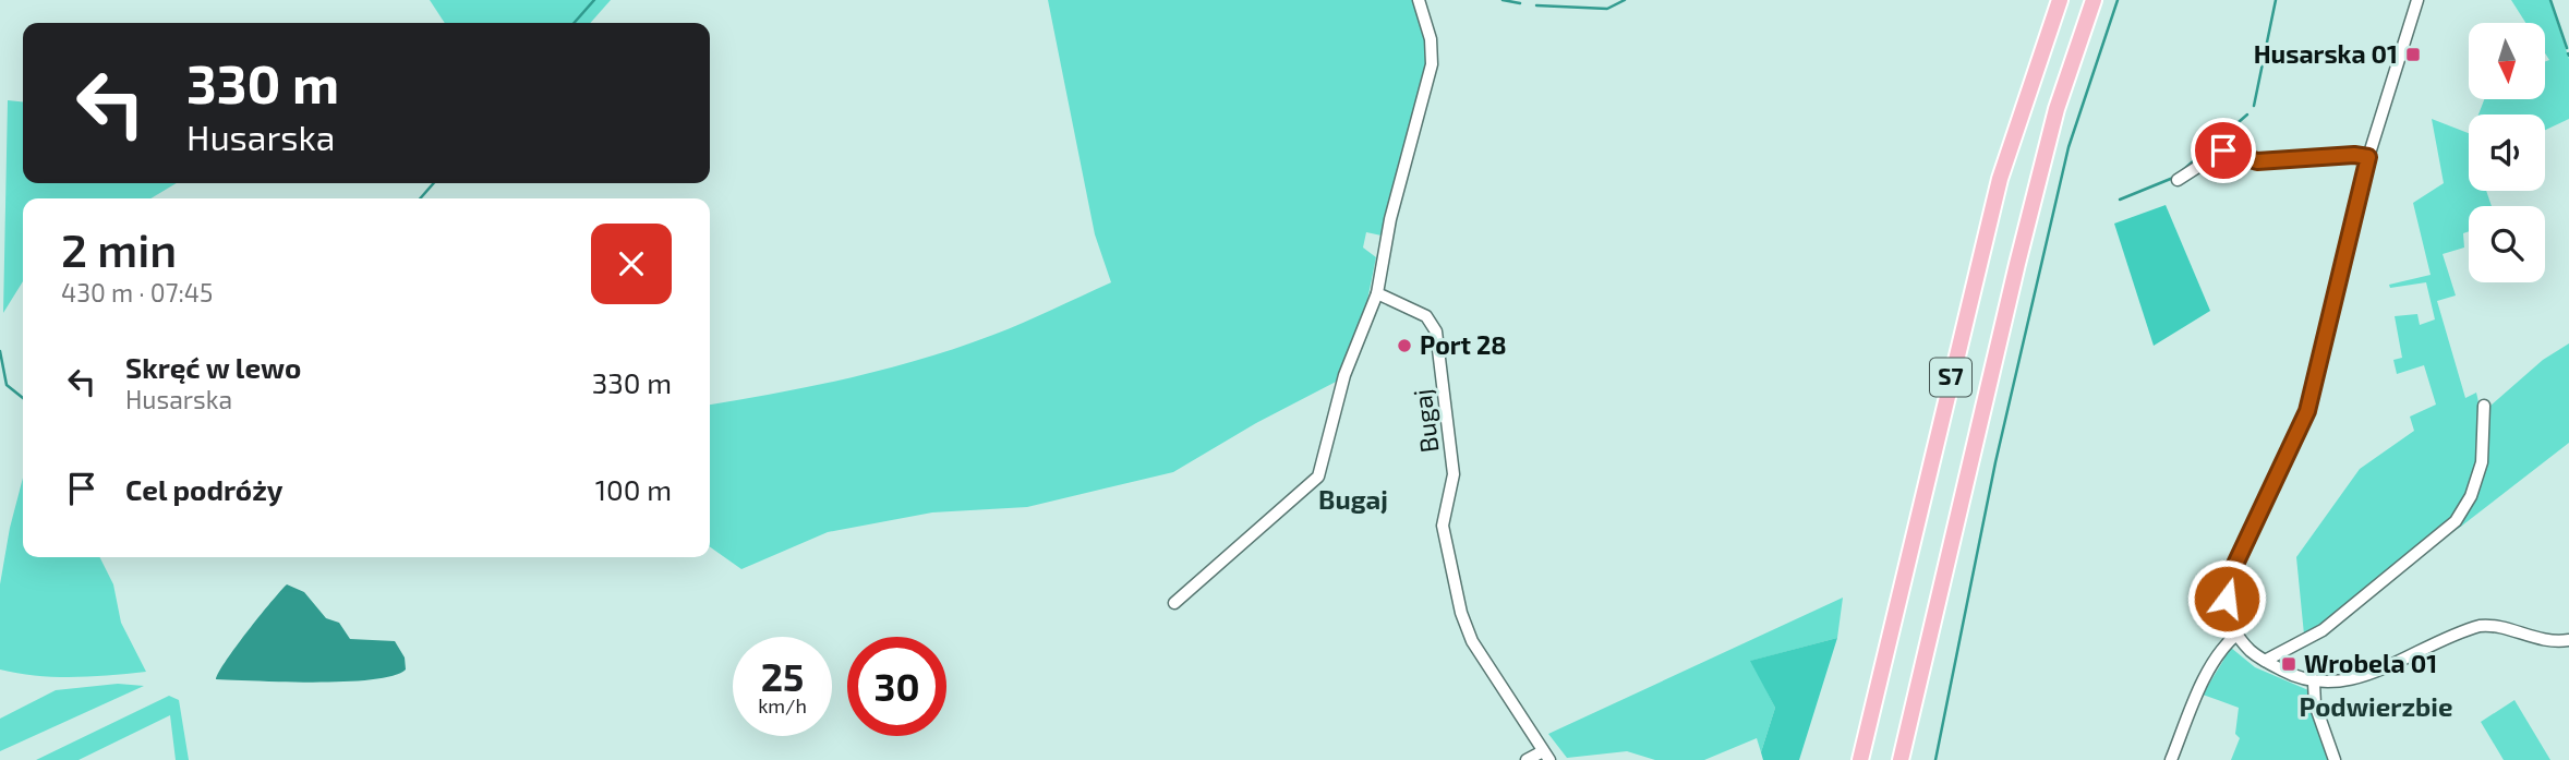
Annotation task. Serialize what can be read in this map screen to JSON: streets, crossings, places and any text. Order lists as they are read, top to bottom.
{
  "streets": {
    "highway": ["S7"],
    "street": ["Bugaj"]
  },
  "districts": ["Bugaj", "Podwierzbie"],
  "places": {
    "transit": ["Husarska 01", "Wrobela 01"],
    "other": ["Port 28"]
  },
  "north": "bottom",
  "page": {
    "turn": ["330 m", "Husarska"],
    "heading": ["2 min", "430 m · 07:45"],
    "list": [
      {
        "name": "Skręć w lewo",
        "note": "Husarska",
        "value": "330 m"
      },
      {
        "name": "Cel podróży",
        "value": "100 m"
      }
    ],
    "speed": "25 km/h",
    "limit": "30"
  }
}
